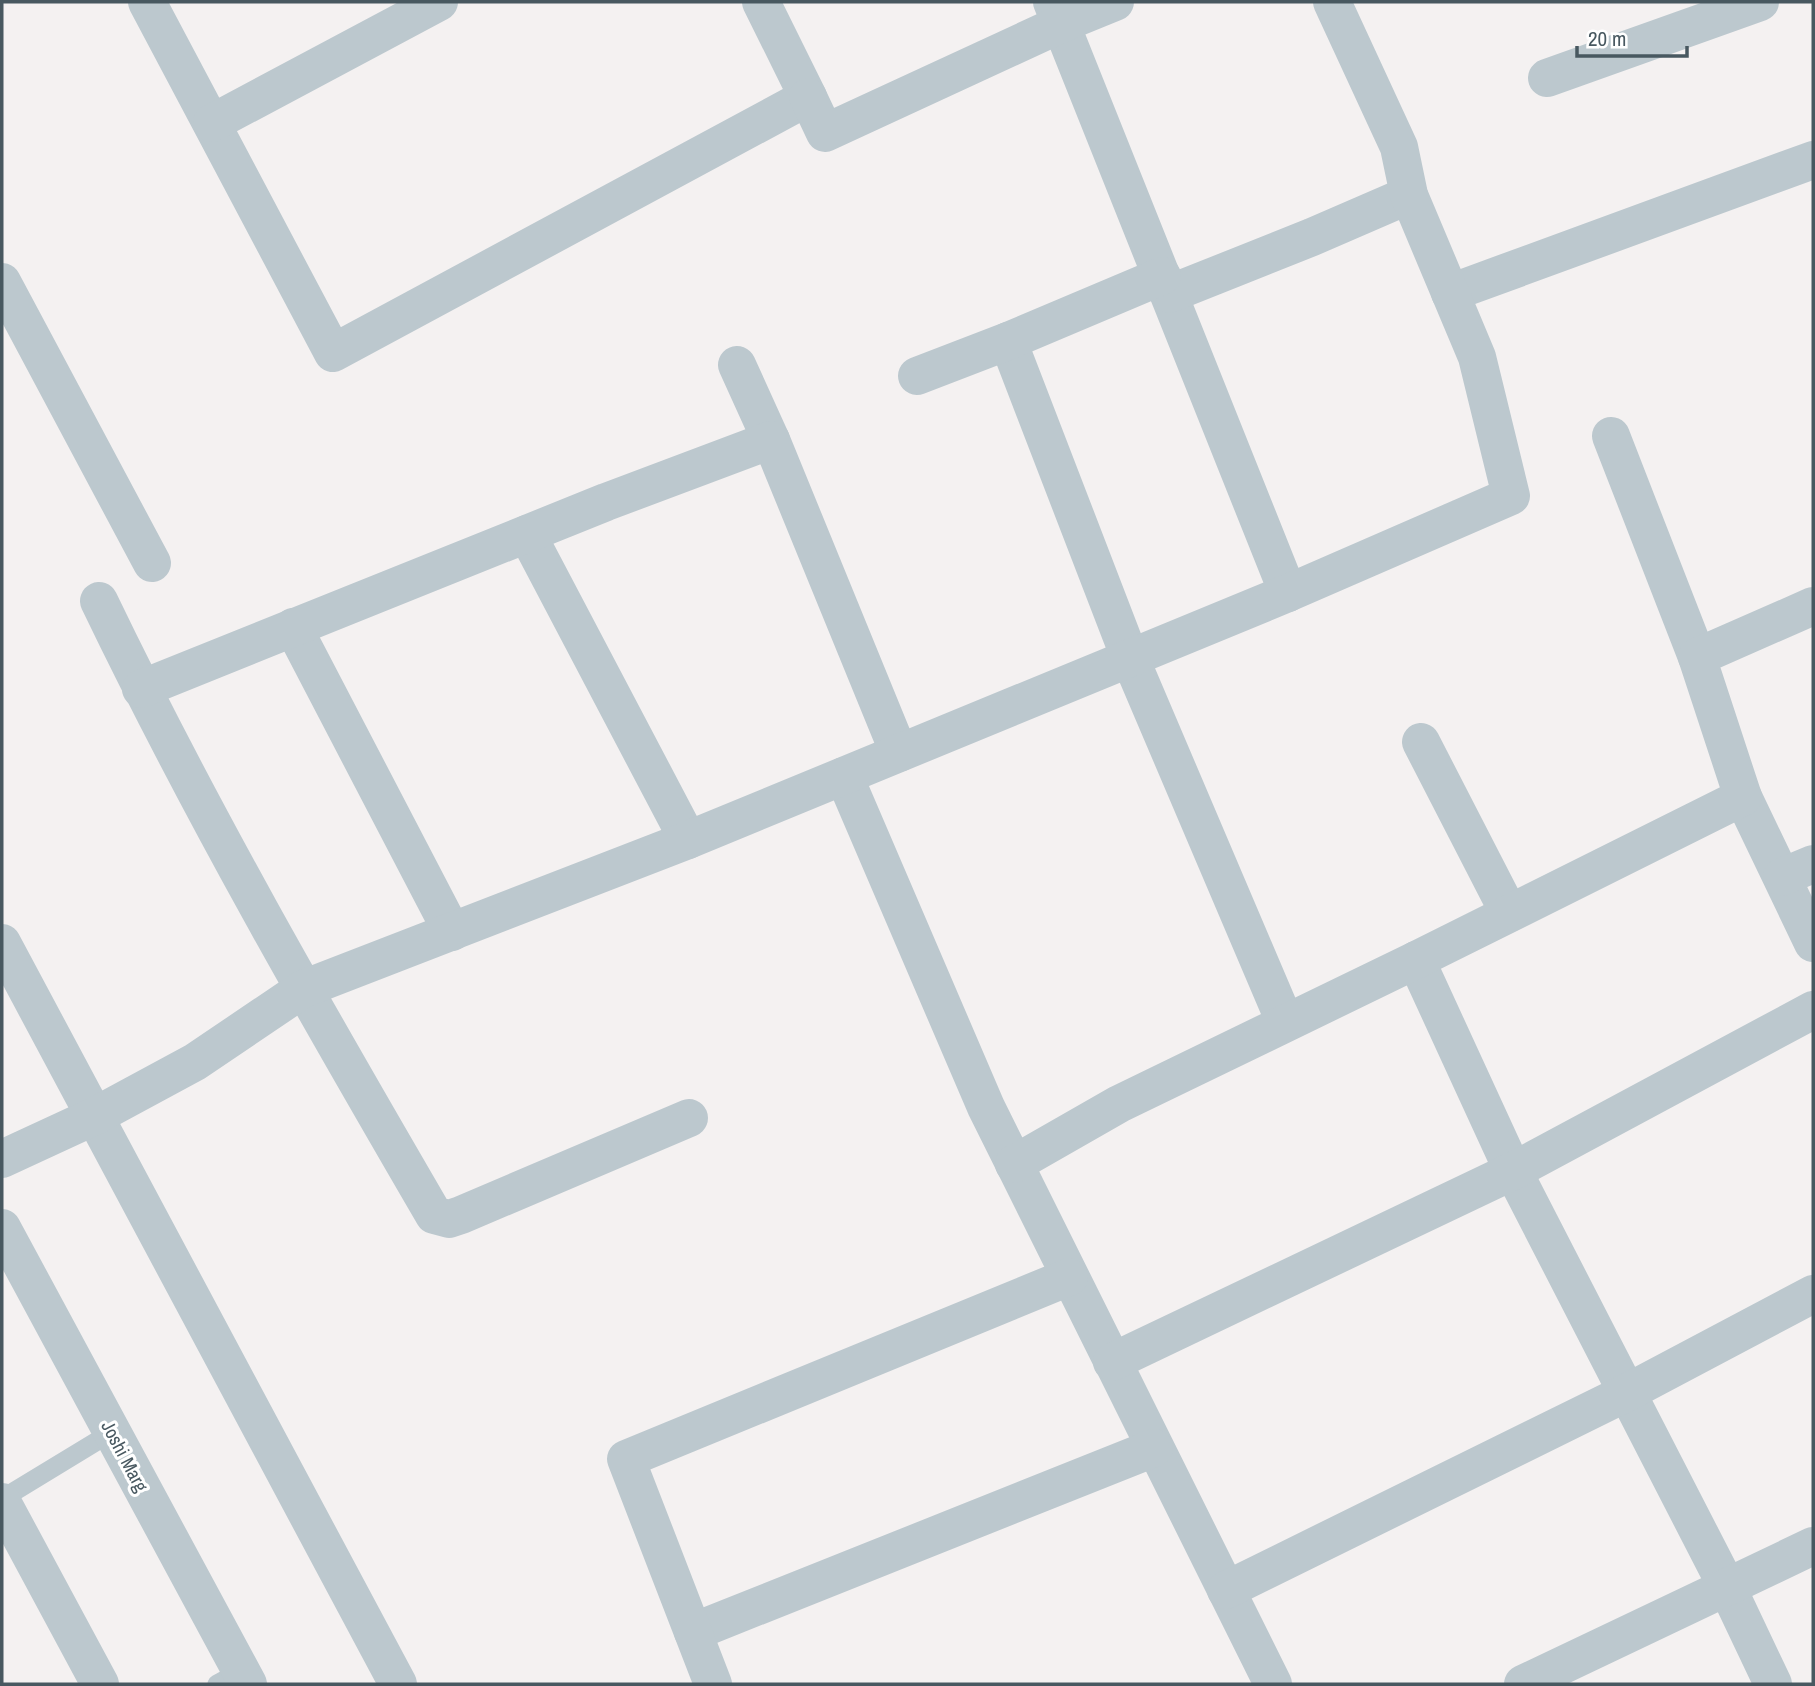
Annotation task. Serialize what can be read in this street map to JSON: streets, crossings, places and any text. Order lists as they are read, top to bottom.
{
  "streets": {
    "street": ["Joshi Marg"]
  },
  "scale_bar": "20 m"
}
